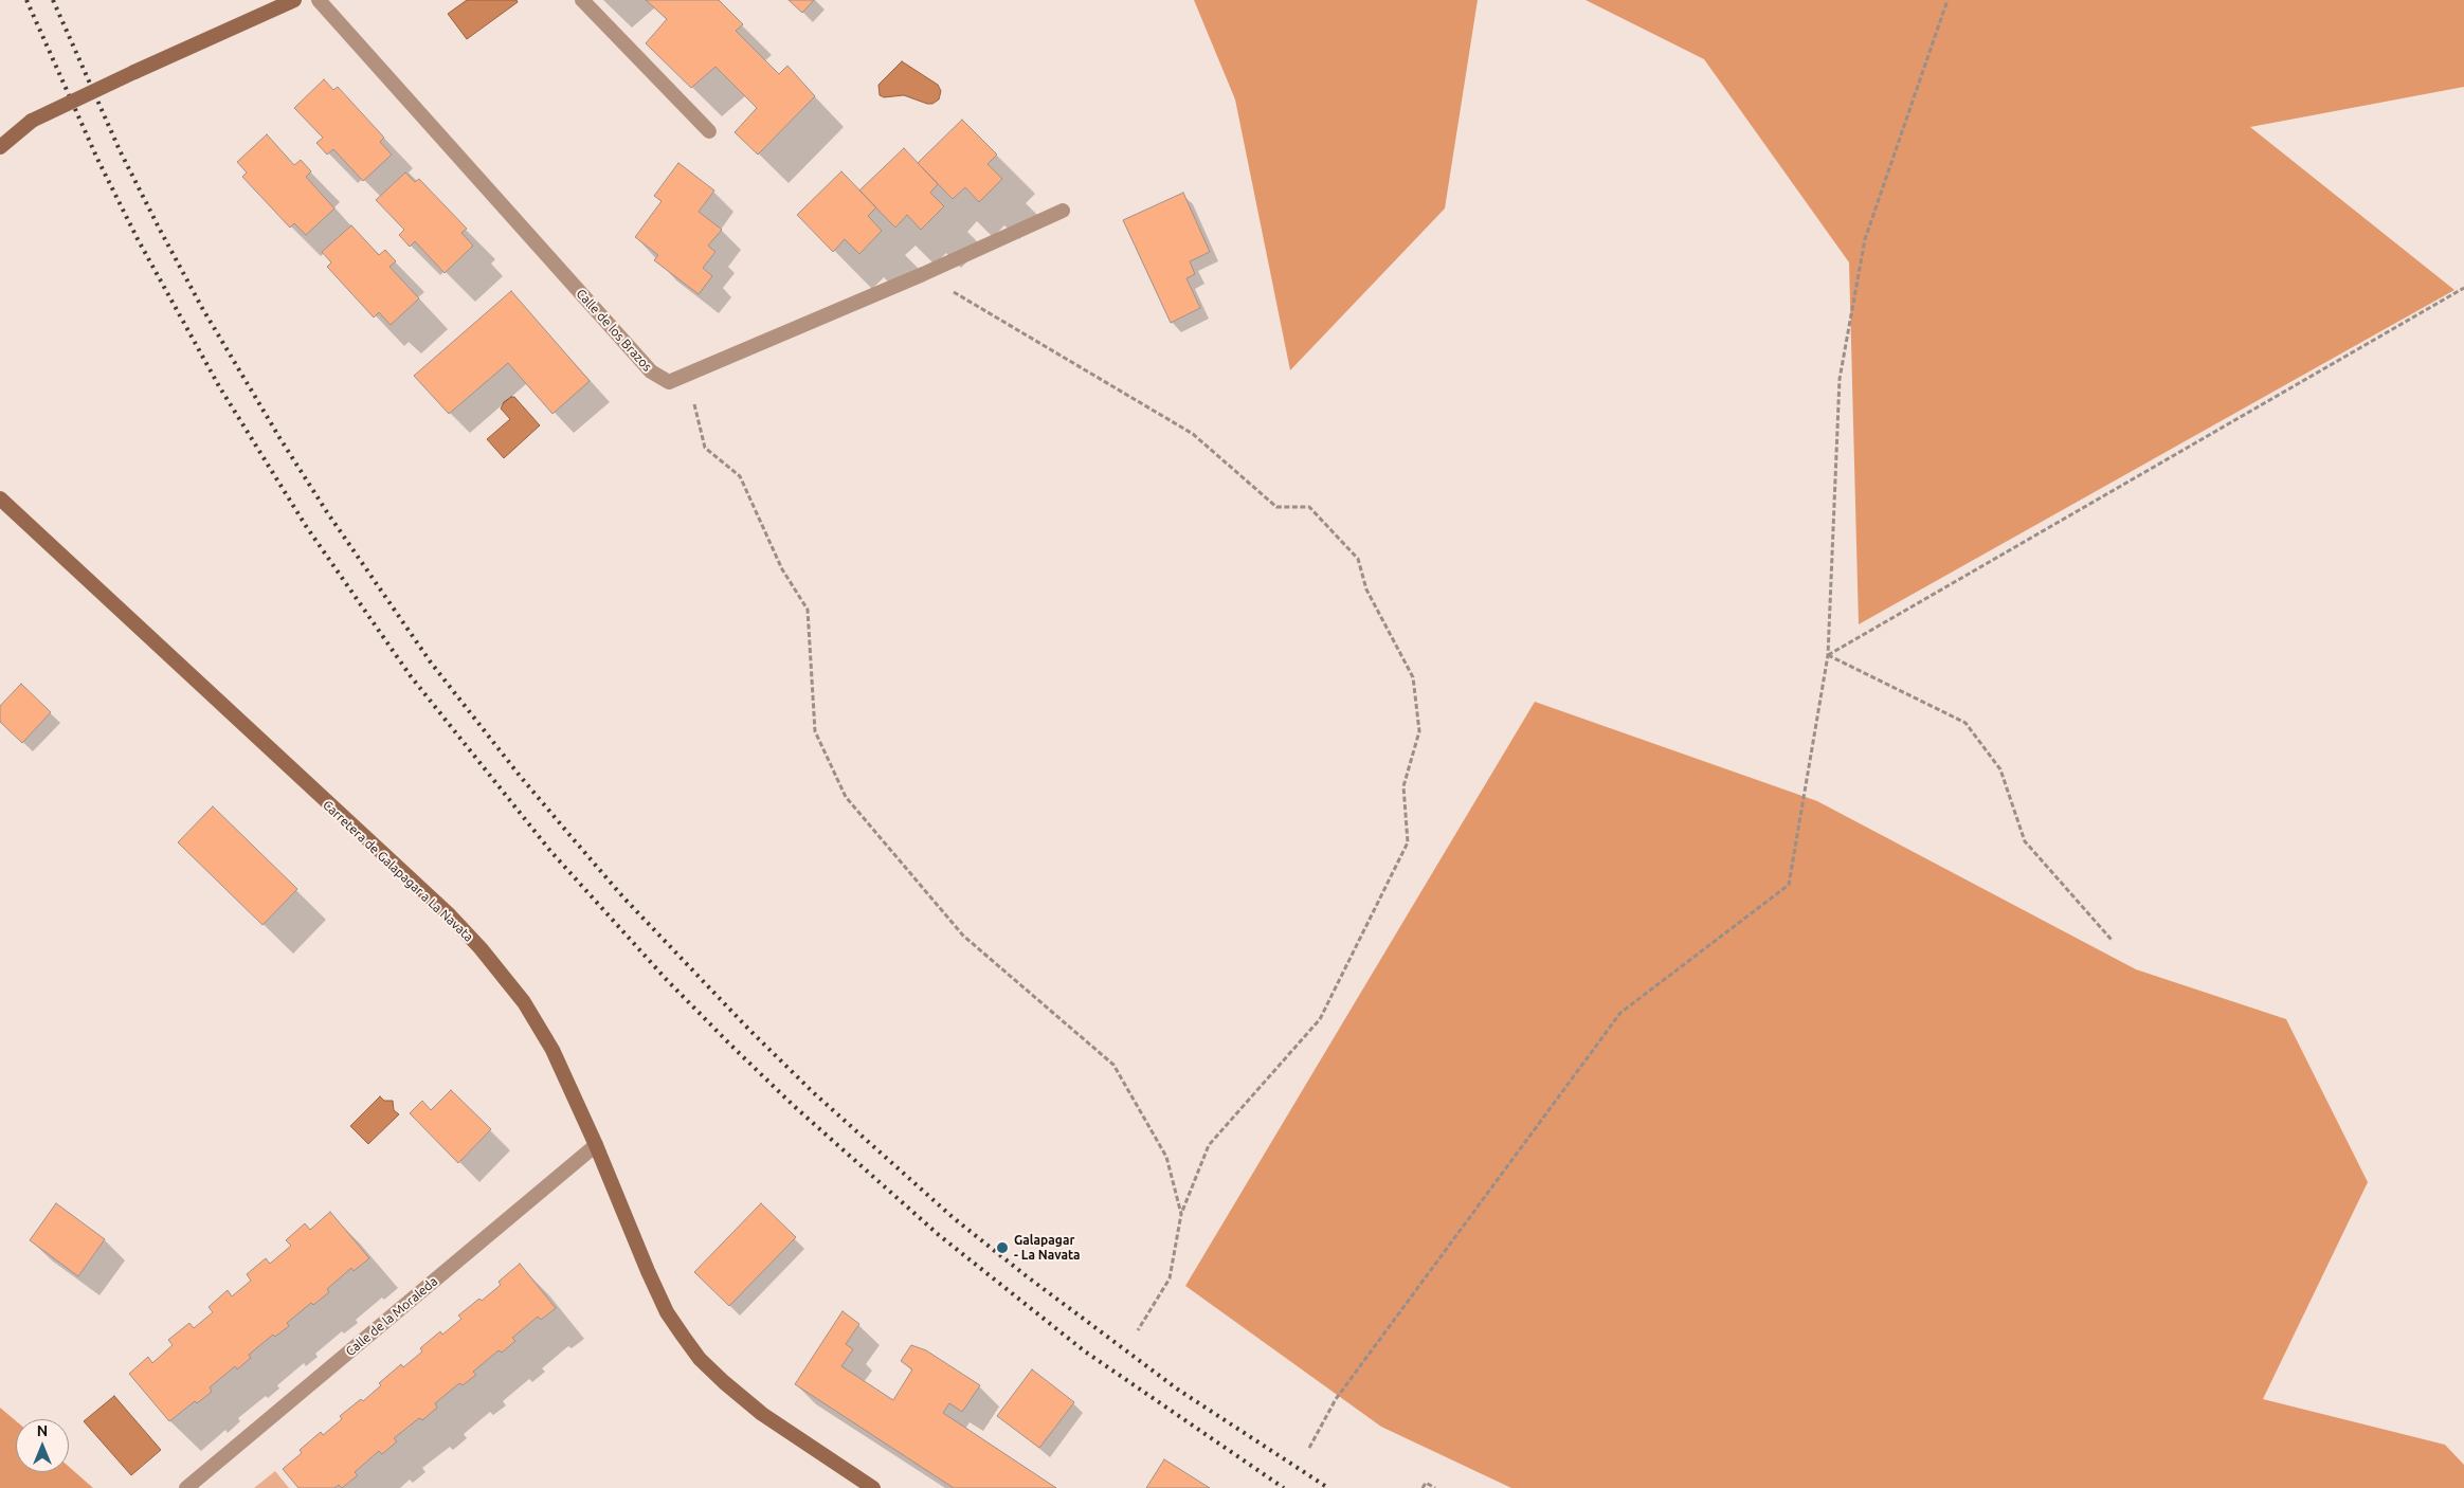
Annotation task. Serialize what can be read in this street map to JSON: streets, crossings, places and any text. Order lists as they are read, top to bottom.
{
  "streets": {
    "main road": ["Carretera de Galapagar a La Navata"],
    "street": ["Calle de los Brazos", "Calle de la Moraleda"]
  },
  "crossings": [
    ["Carretera de Galapagar a La Navata", "Calle de la Moraleda"]
  ],
  "places": ["Galapagar - La Navata"],
  "north": "top"
}
